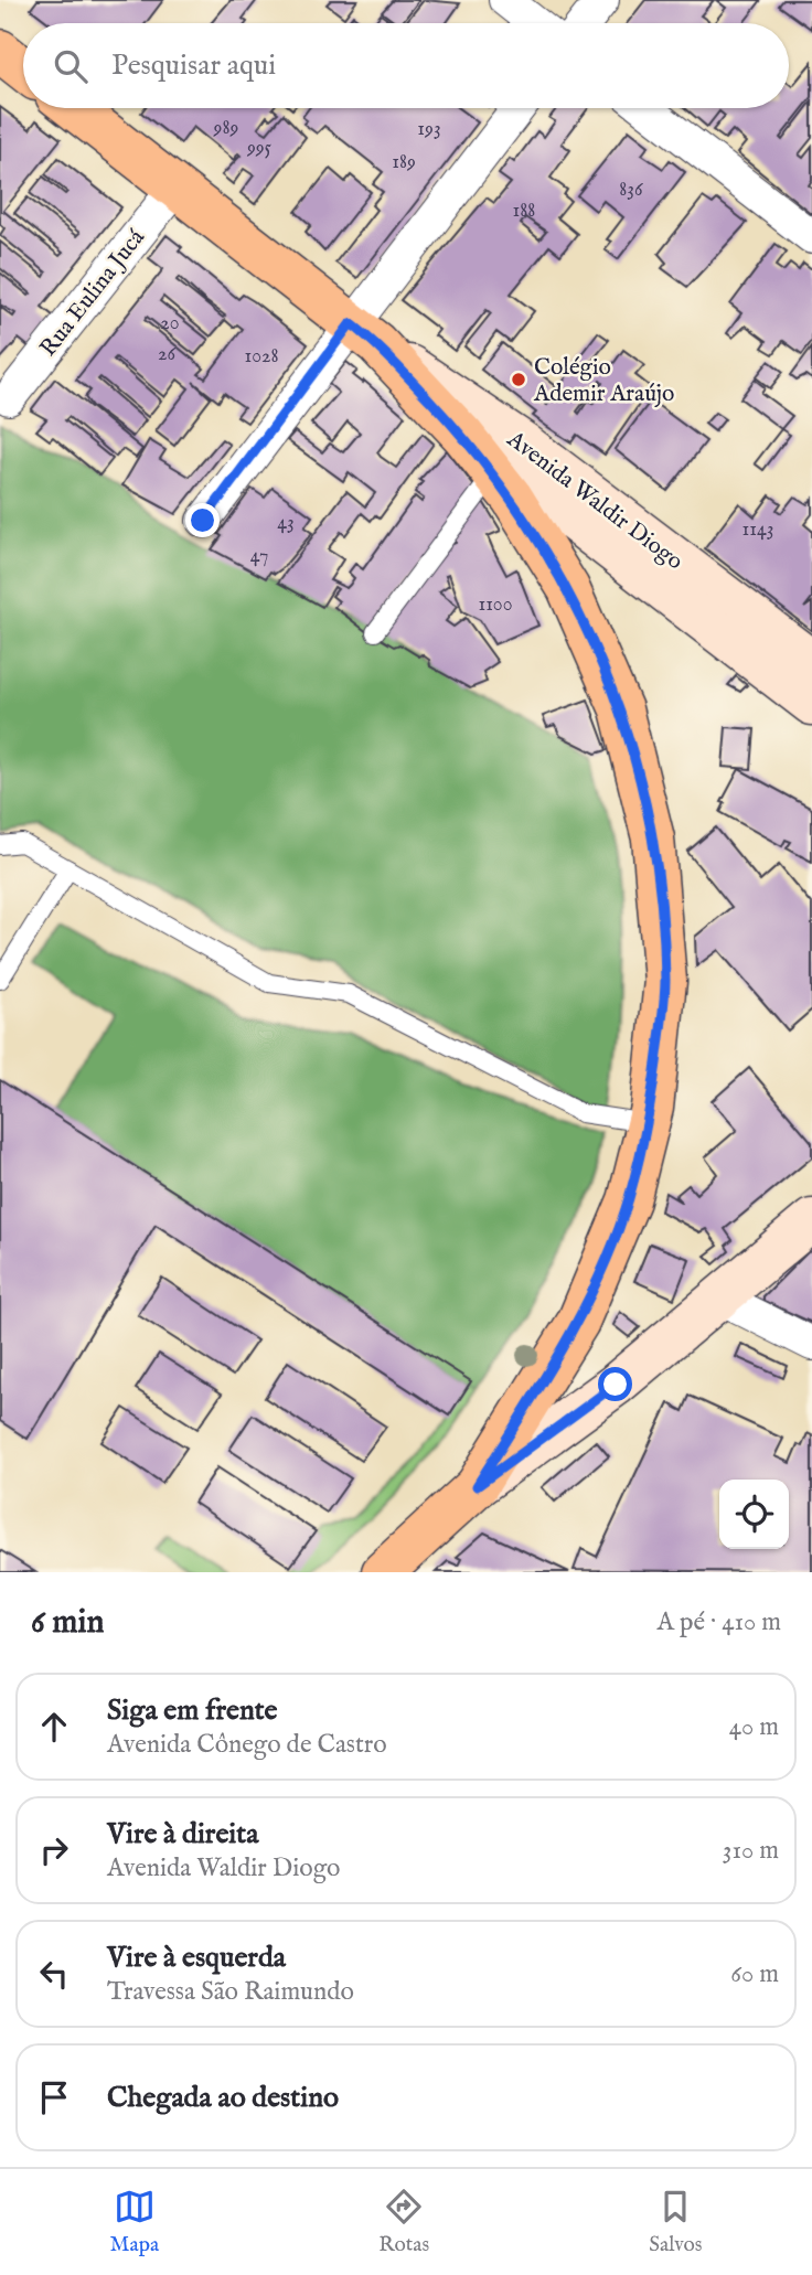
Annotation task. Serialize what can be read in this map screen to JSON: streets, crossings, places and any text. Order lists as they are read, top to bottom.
{
  "streets": {
    "main road": ["Avenida Waldir Diogo"],
    "street": ["Rua Eulina Jucá"]
  },
  "crossings": [
    ["Rua Eulina Jucá", "Avenida Waldir Diogo"]
  ],
  "places": ["Colégio Ademir Araújo"],
  "house_numbers": [
    "989",
    "193",
    "995",
    "189",
    "836",
    "188",
    "20",
    "26",
    "1028",
    "43",
    "1143",
    "47",
    "1100"
  ],
  "page": {
    "search": "Pesquisar aqui",
    "heading": ["6 min", "A pé · 410 m"],
    "list": [
      ["Siga em frente", "Avenida Cônego de Castro", "40 m"],
      ["Vire à direita", "Avenida Waldir Diogo", "310 m"],
      ["Vire à esquerda", "Travessa São Raimundo", "60 m"],
      "Chegada ao destino"
    ],
    "nav": ["Mapa", "Rotas", "Salvos"]
  }
}
